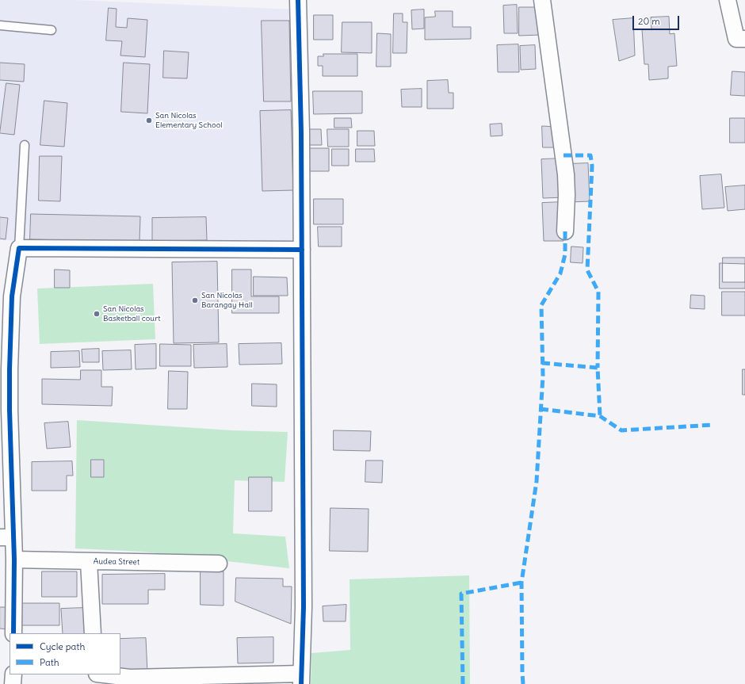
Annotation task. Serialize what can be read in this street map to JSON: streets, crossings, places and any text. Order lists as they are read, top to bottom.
{
  "streets": {
    "street": ["Audea Street"]
  },
  "places": ["San Nicolas Elementary School", "San Nicolas Barangay Hall", "San Nicolas Basketball court"],
  "legend": ["Cycle path", "Path"],
  "scale_bar": "20 m"
}
